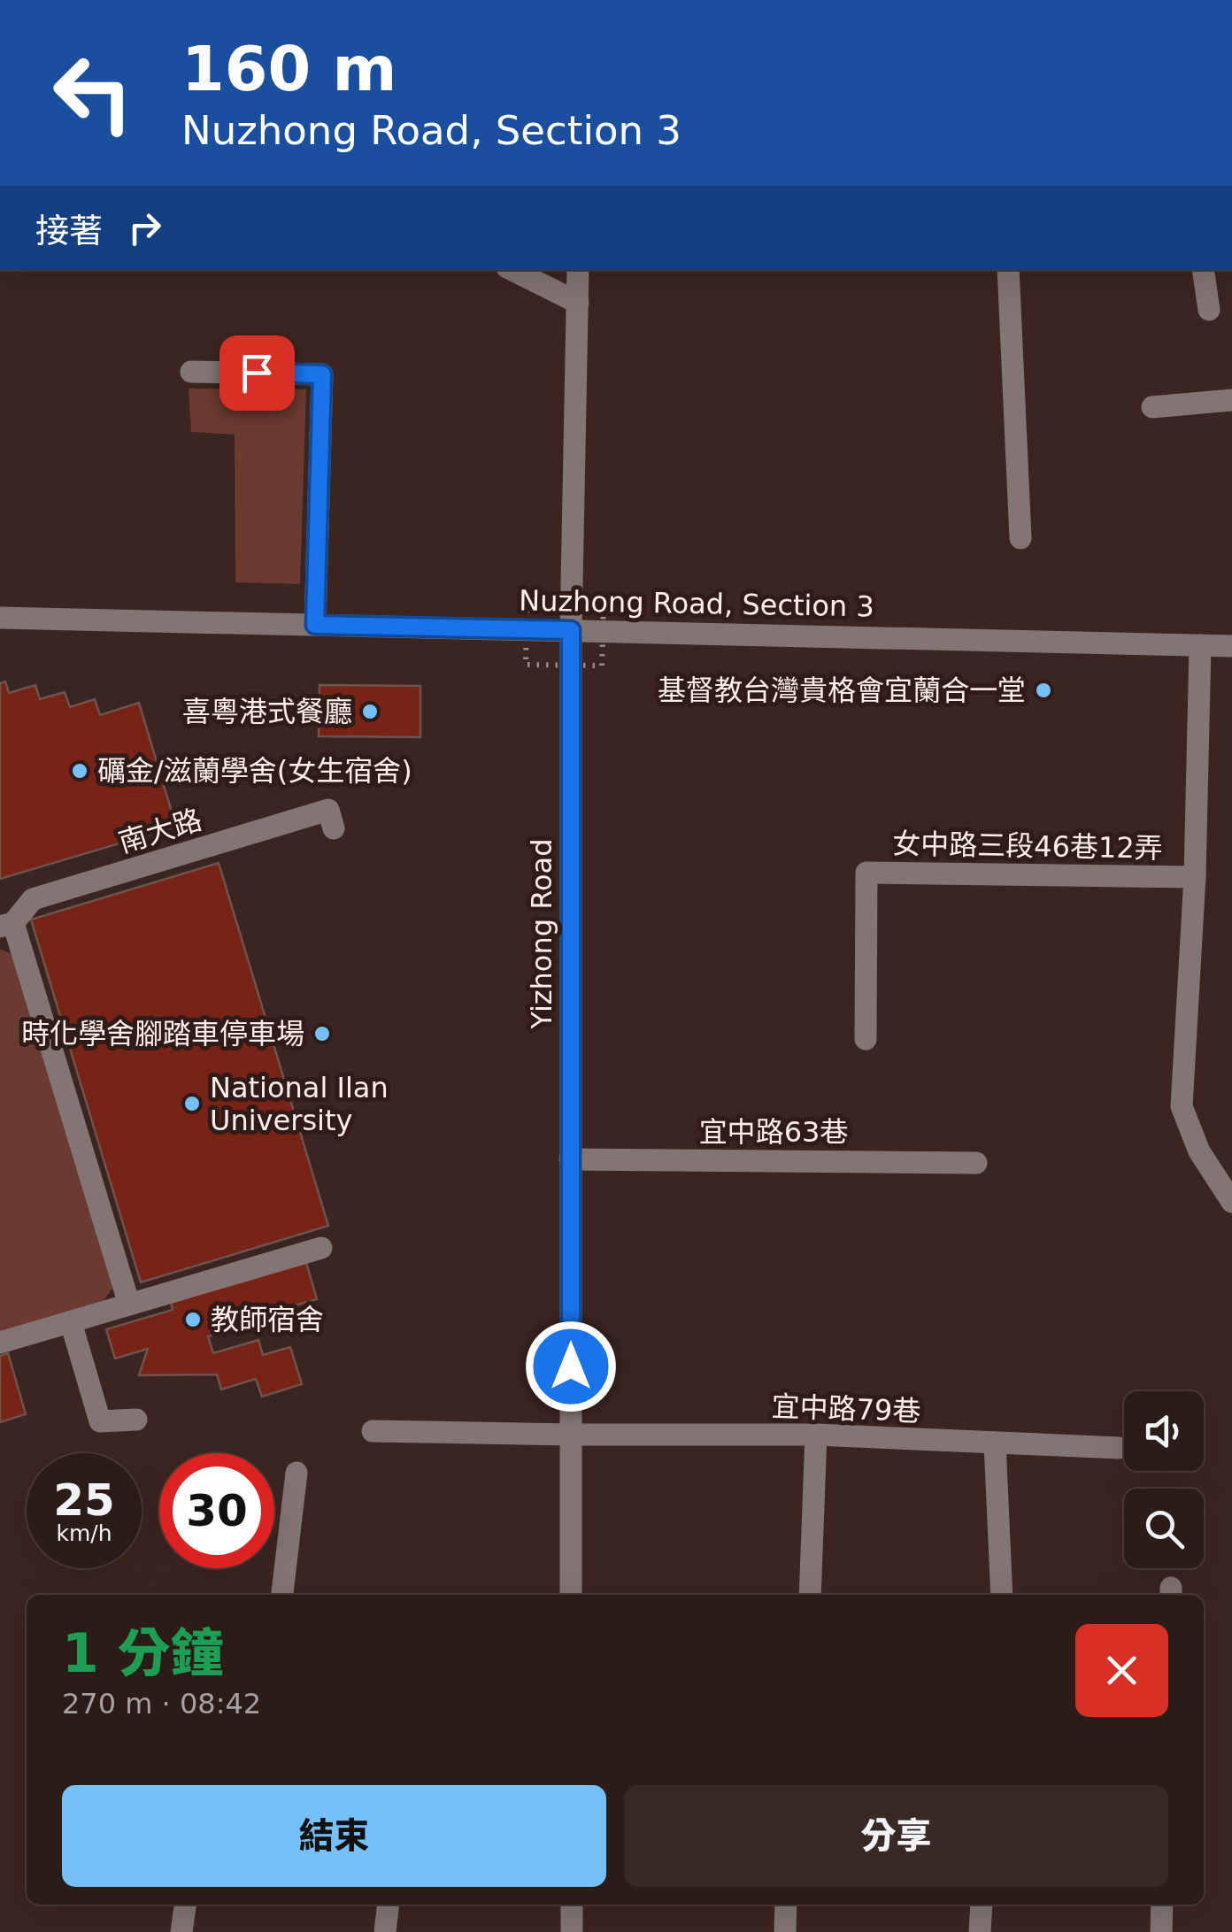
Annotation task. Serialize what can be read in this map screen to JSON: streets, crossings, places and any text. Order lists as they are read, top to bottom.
{
  "streets": {
    "street": [
      "Nuzhong Road, Section 3",
      "南大路",
      "女中路三段46巷12弄",
      "Yizhong Road",
      "宜中路63巷",
      "宜中路79巷"
    ]
  },
  "crossings": [
    ["Nuzhong Road, Section 3", "Yizhong Road"],
    ["Yizhong Road", "宜中路63巷"],
    ["Yizhong Road", "宜中路79巷"]
  ],
  "places": [
    "基督教台灣貴格會宜蘭合一堂",
    "喜粵港式餐廳",
    "礪金/滋蘭學舍(女生宿舍)",
    "時化學舍腳踏車停車場",
    "National Ilan University",
    "教師宿舍"
  ],
  "page": {
    "turn": ["160 m", "Nuzhong Road, Section 3"],
    "then": "接著",
    "speed": "25 km/h",
    "limit": "30",
    "heading": ["1 分鐘", "270 m · 08:42"],
    "buttons": ["結束", "分享"]
  }
}
